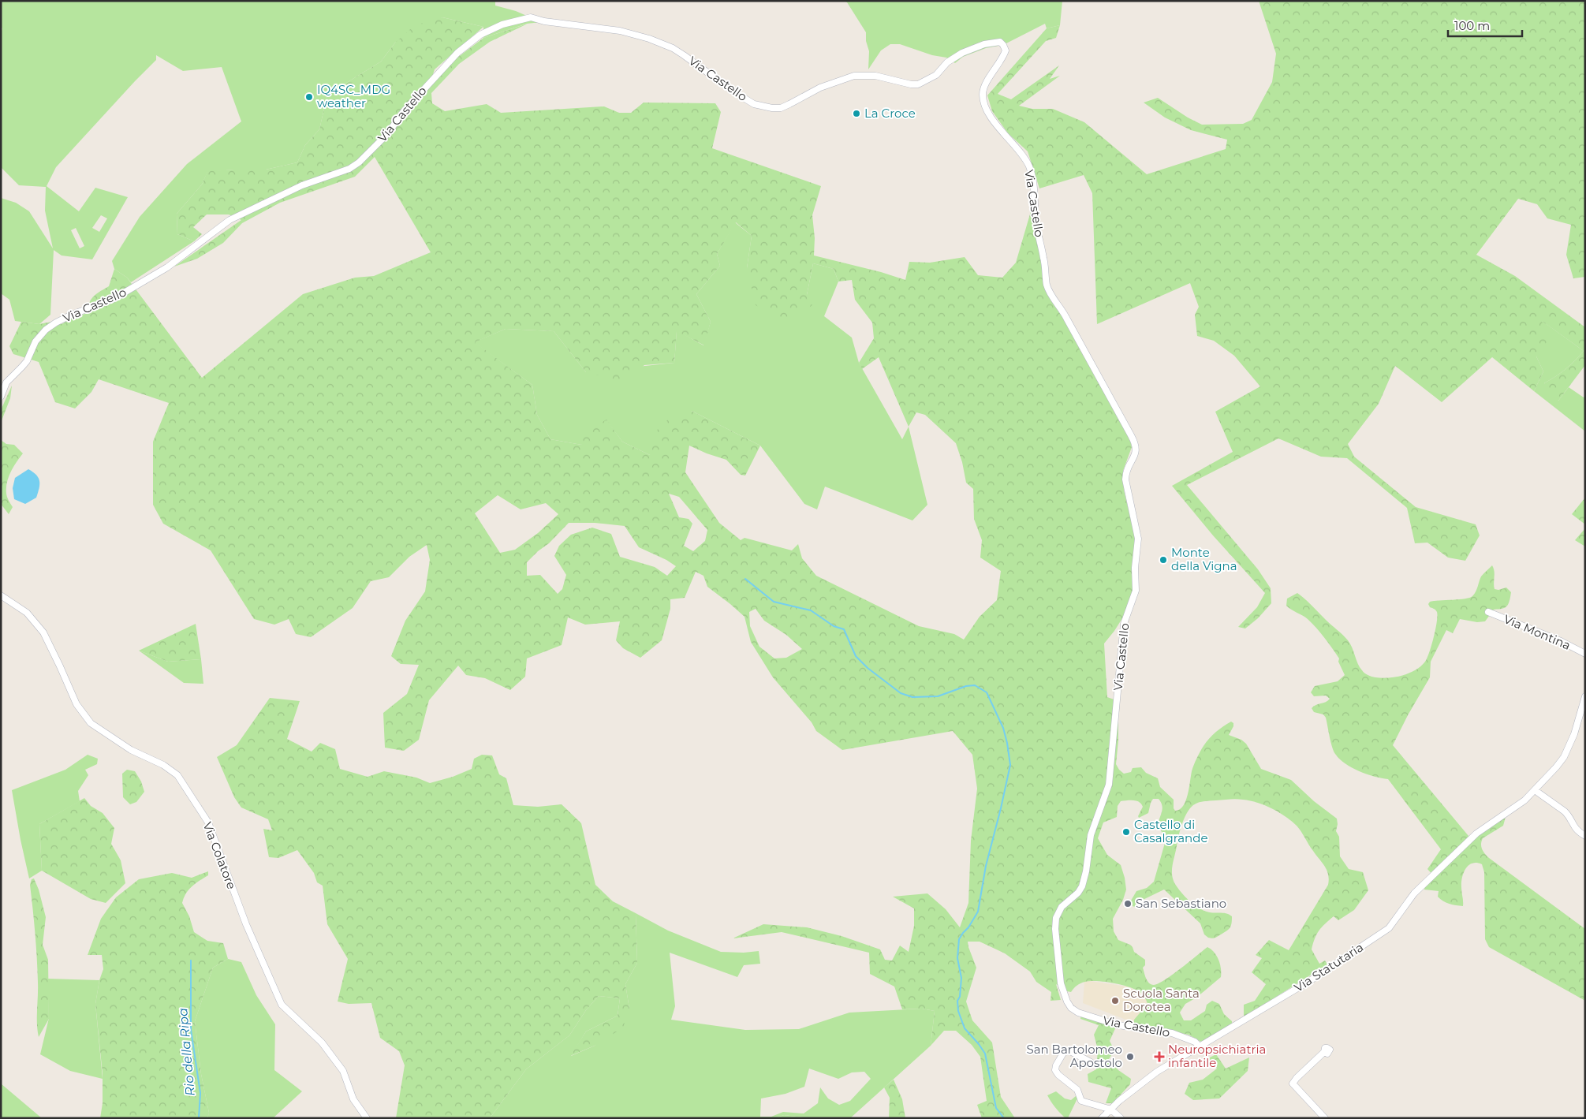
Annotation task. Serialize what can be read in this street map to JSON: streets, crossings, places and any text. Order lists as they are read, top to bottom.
{
  "streets": {
    "street": [
      "Via Castello",
      "Via Montina",
      "Via Colatore",
      "Via Statutaria"
    ]
  },
  "crossings": [
    ["Via Castello", "Via Statutaria"]
  ],
  "water": ["Rio della Ripa"],
  "places": {
    "other": [
      "IQ4SC_MDG weather",
      "La Croce",
      "Monte della Vigna",
      "Castello di Casalgrande",
      "San Sebastiano",
      "Scuola Santa Dorotea",
      "San Bartolomeo Apostolo"
    ],
    "health": ["Neuropsichiatria infantile"]
  },
  "scale_bar": "100 m"
}
